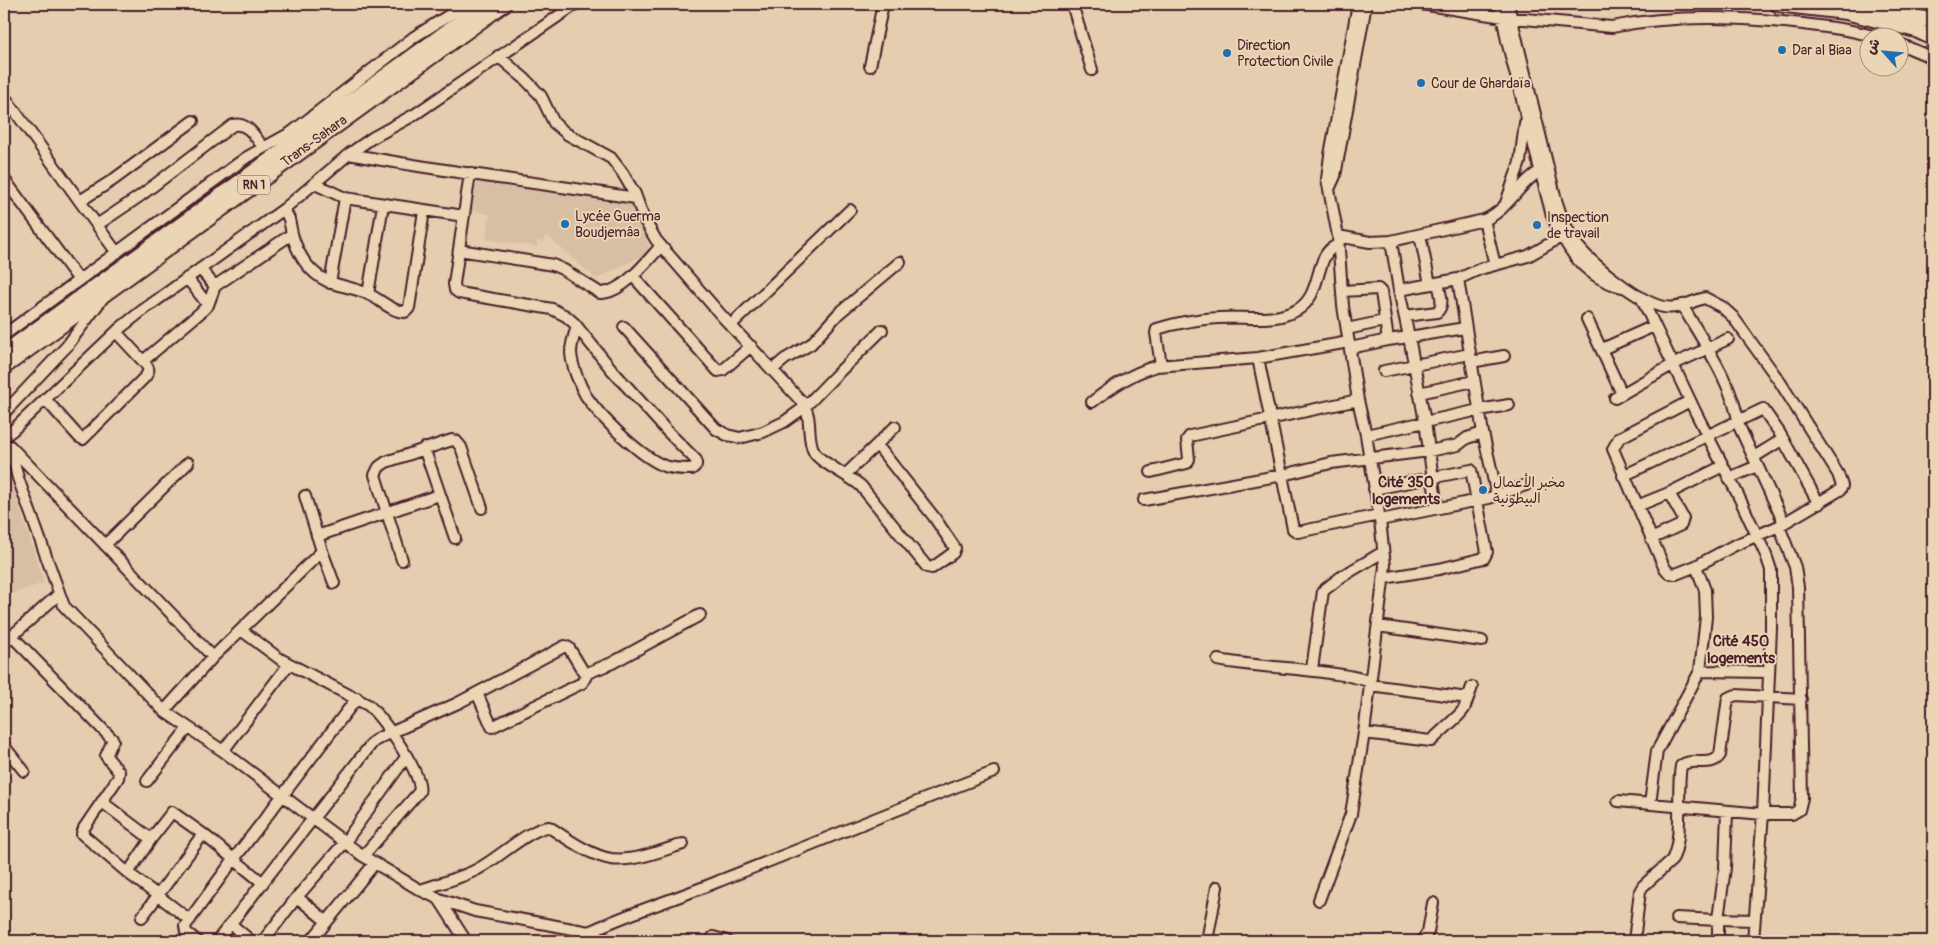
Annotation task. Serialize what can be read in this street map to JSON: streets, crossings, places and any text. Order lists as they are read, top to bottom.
{
  "streets": {
    "highway": ["Trans-Sahara", "RN 1"]
  },
  "districts": ["Cité 350 logements", "Cité 450 logements"],
  "places": [
    "Dar al Biaa",
    "Direction Protection Civile",
    "Cour de Ghardaïa",
    "Lycée Guerma Boudjemâa",
    "Inspection de travail",
    "مخبر الأعمال البيطونية"
  ],
  "north": "top left"
}
